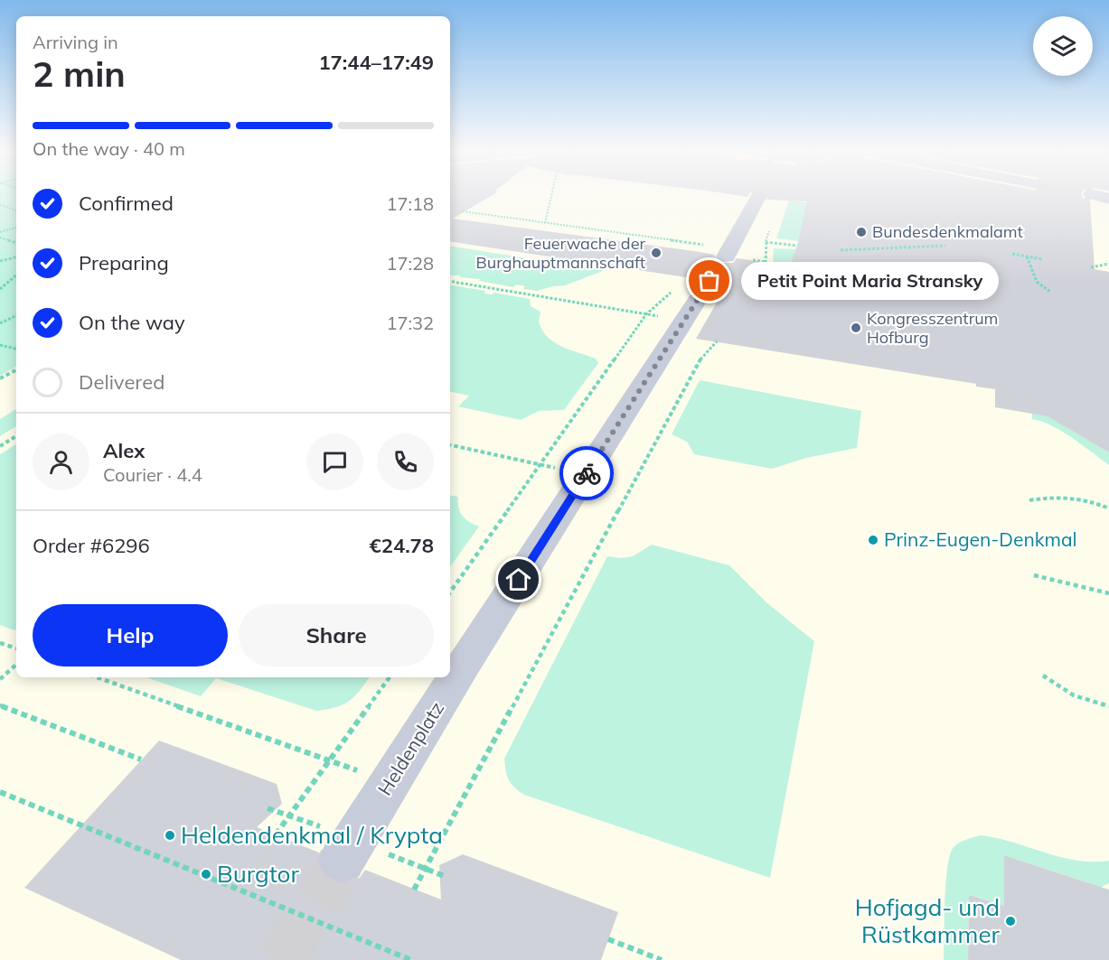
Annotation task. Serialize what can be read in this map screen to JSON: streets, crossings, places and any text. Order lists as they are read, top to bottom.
{
  "streets": {
    "street": ["Heldenplatz"]
  },
  "places": [
    "Bundesdenkmalamt",
    "Feuerwache der Burghauptmannschaft",
    "Petit Point Maria Stransky",
    "Kongresszentrum Hofburg",
    "Prinz-Eugen-Denkmal",
    "Heldendenkmal / Krypta",
    "Burgtor",
    "Hofjagd- und Rüstkammer"
  ],
  "page": {
    "heading": ["2 min", "Arriving in", "17:44–17:49"],
    "panel": [
      "Alex",
      "Courier · 4.4",
      "Order #6296",
      "€24.78"
    ],
    "bar": "On the way · 40 m",
    "list": [
      ["Confirmed", "17:18"],
      ["Preparing", "17:28"],
      ["On the way", "17:32"],
      "Delivered"
    ],
    "bubble": "Petit Point Maria Stransky",
    "buttons": ["Help", "Share"]
  }
}
